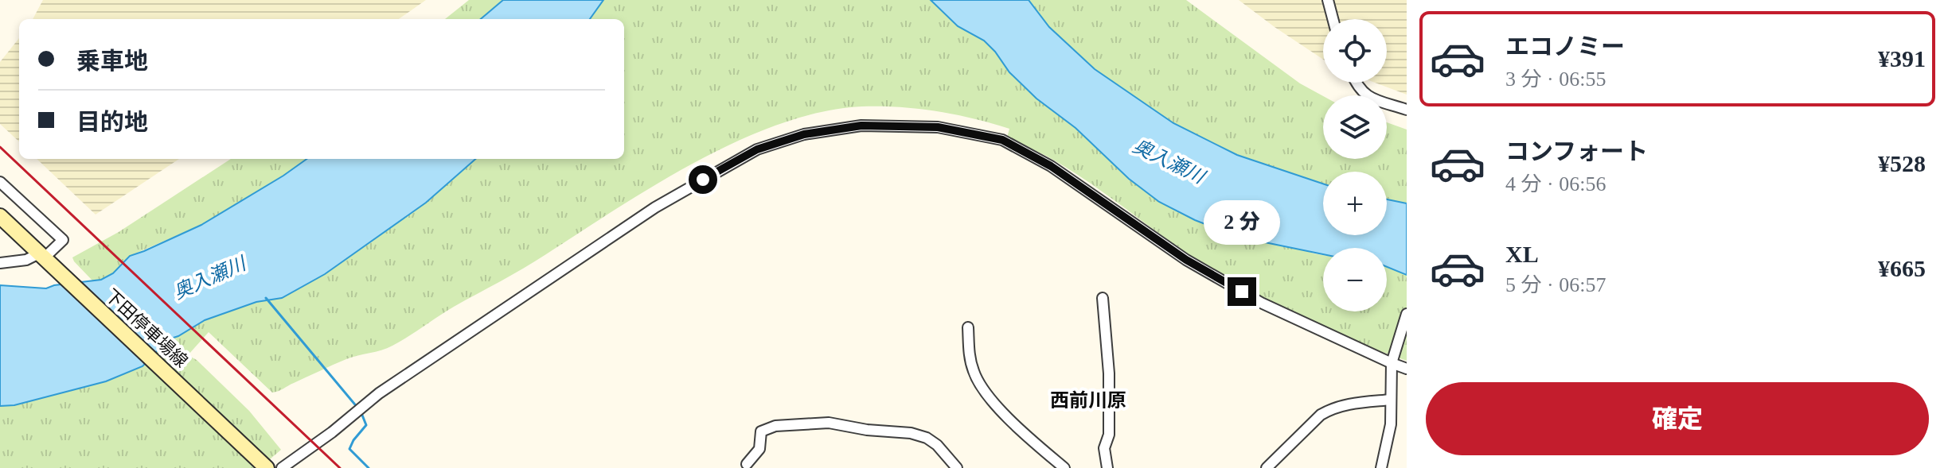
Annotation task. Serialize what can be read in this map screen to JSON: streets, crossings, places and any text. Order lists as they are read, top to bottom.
{
  "streets": {
    "main road": ["下田停車場線"]
  },
  "districts": ["西前川原"],
  "water": ["奥入瀬川"],
  "page": {
    "list": [
      {
        "name": "エコノミー",
        "note": "3 分 · 06:55",
        "value": "¥391"
      },
      {
        "name": "コンフォート",
        "note": "4 分 · 06:56",
        "value": "¥528"
      },
      {
        "name": "XL",
        "note": "5 分 · 06:57",
        "value": "¥665"
      }
    ],
    "map_buttons": ["+", "−"],
    "banner": ["乗車地", "目的地"],
    "bubble": "2 分",
    "buttons": "確定"
  }
}
